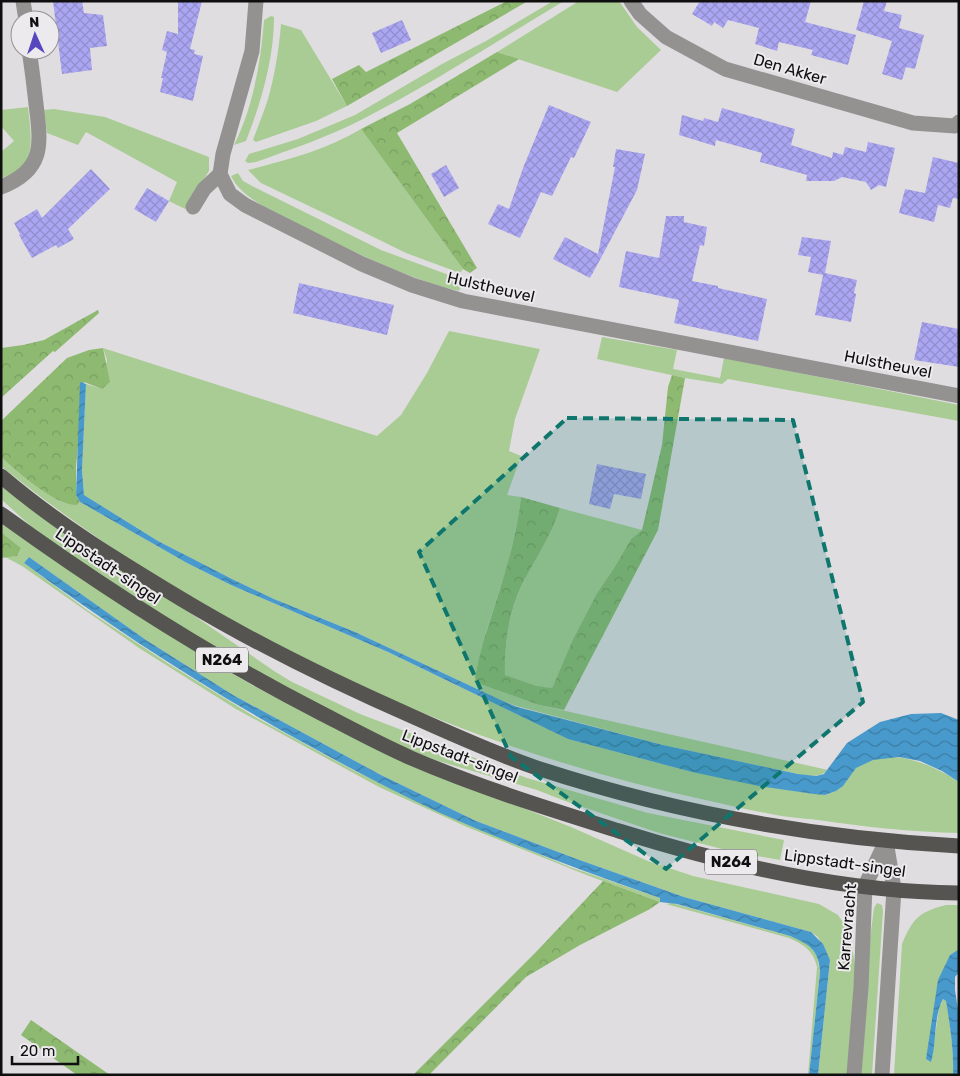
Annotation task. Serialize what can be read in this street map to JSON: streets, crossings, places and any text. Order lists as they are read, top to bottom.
{
  "streets": {
    "main road": ["Lippstadt-singel", "N264"],
    "street": ["Den Akker", "Hulstheuvel", "Karrevracht"]
  },
  "crossings": [
    ["Lippstadt-singel", "Karrevracht"]
  ],
  "scale_bar": "20 m",
  "north": "top"
}
